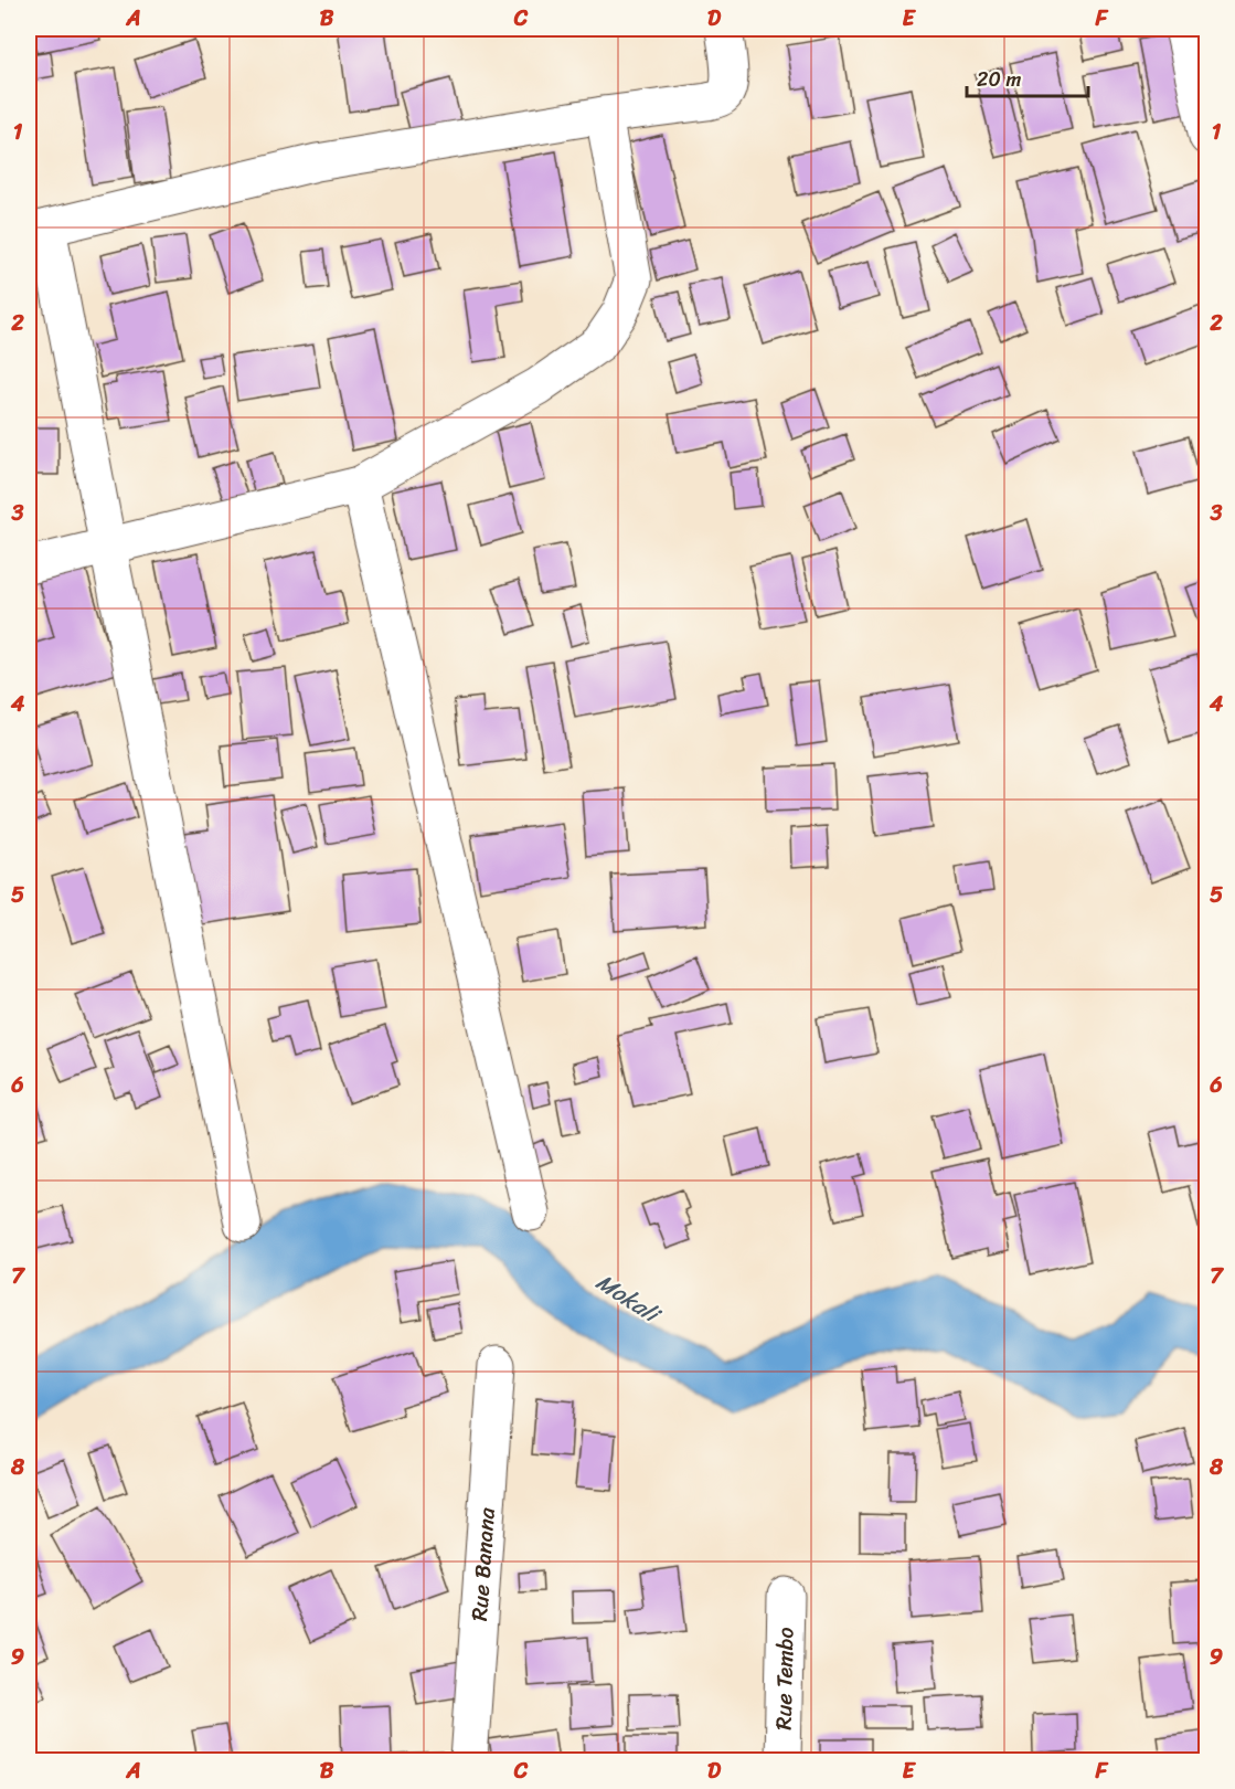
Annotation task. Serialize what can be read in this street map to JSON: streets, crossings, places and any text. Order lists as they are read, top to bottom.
{
  "streets": {
    "street": ["Rue Banana", "Rue Tembo"]
  },
  "water": ["Mokali"],
  "scale_bar": "20 m",
  "grid": {
    "columns": [
      "A",
      "B",
      "C",
      "D",
      "E",
      "F"
    ],
    "rows": [
      "1",
      "2",
      "3",
      "4",
      "5",
      "6",
      "7",
      "8",
      "9"
    ]
  }
}
